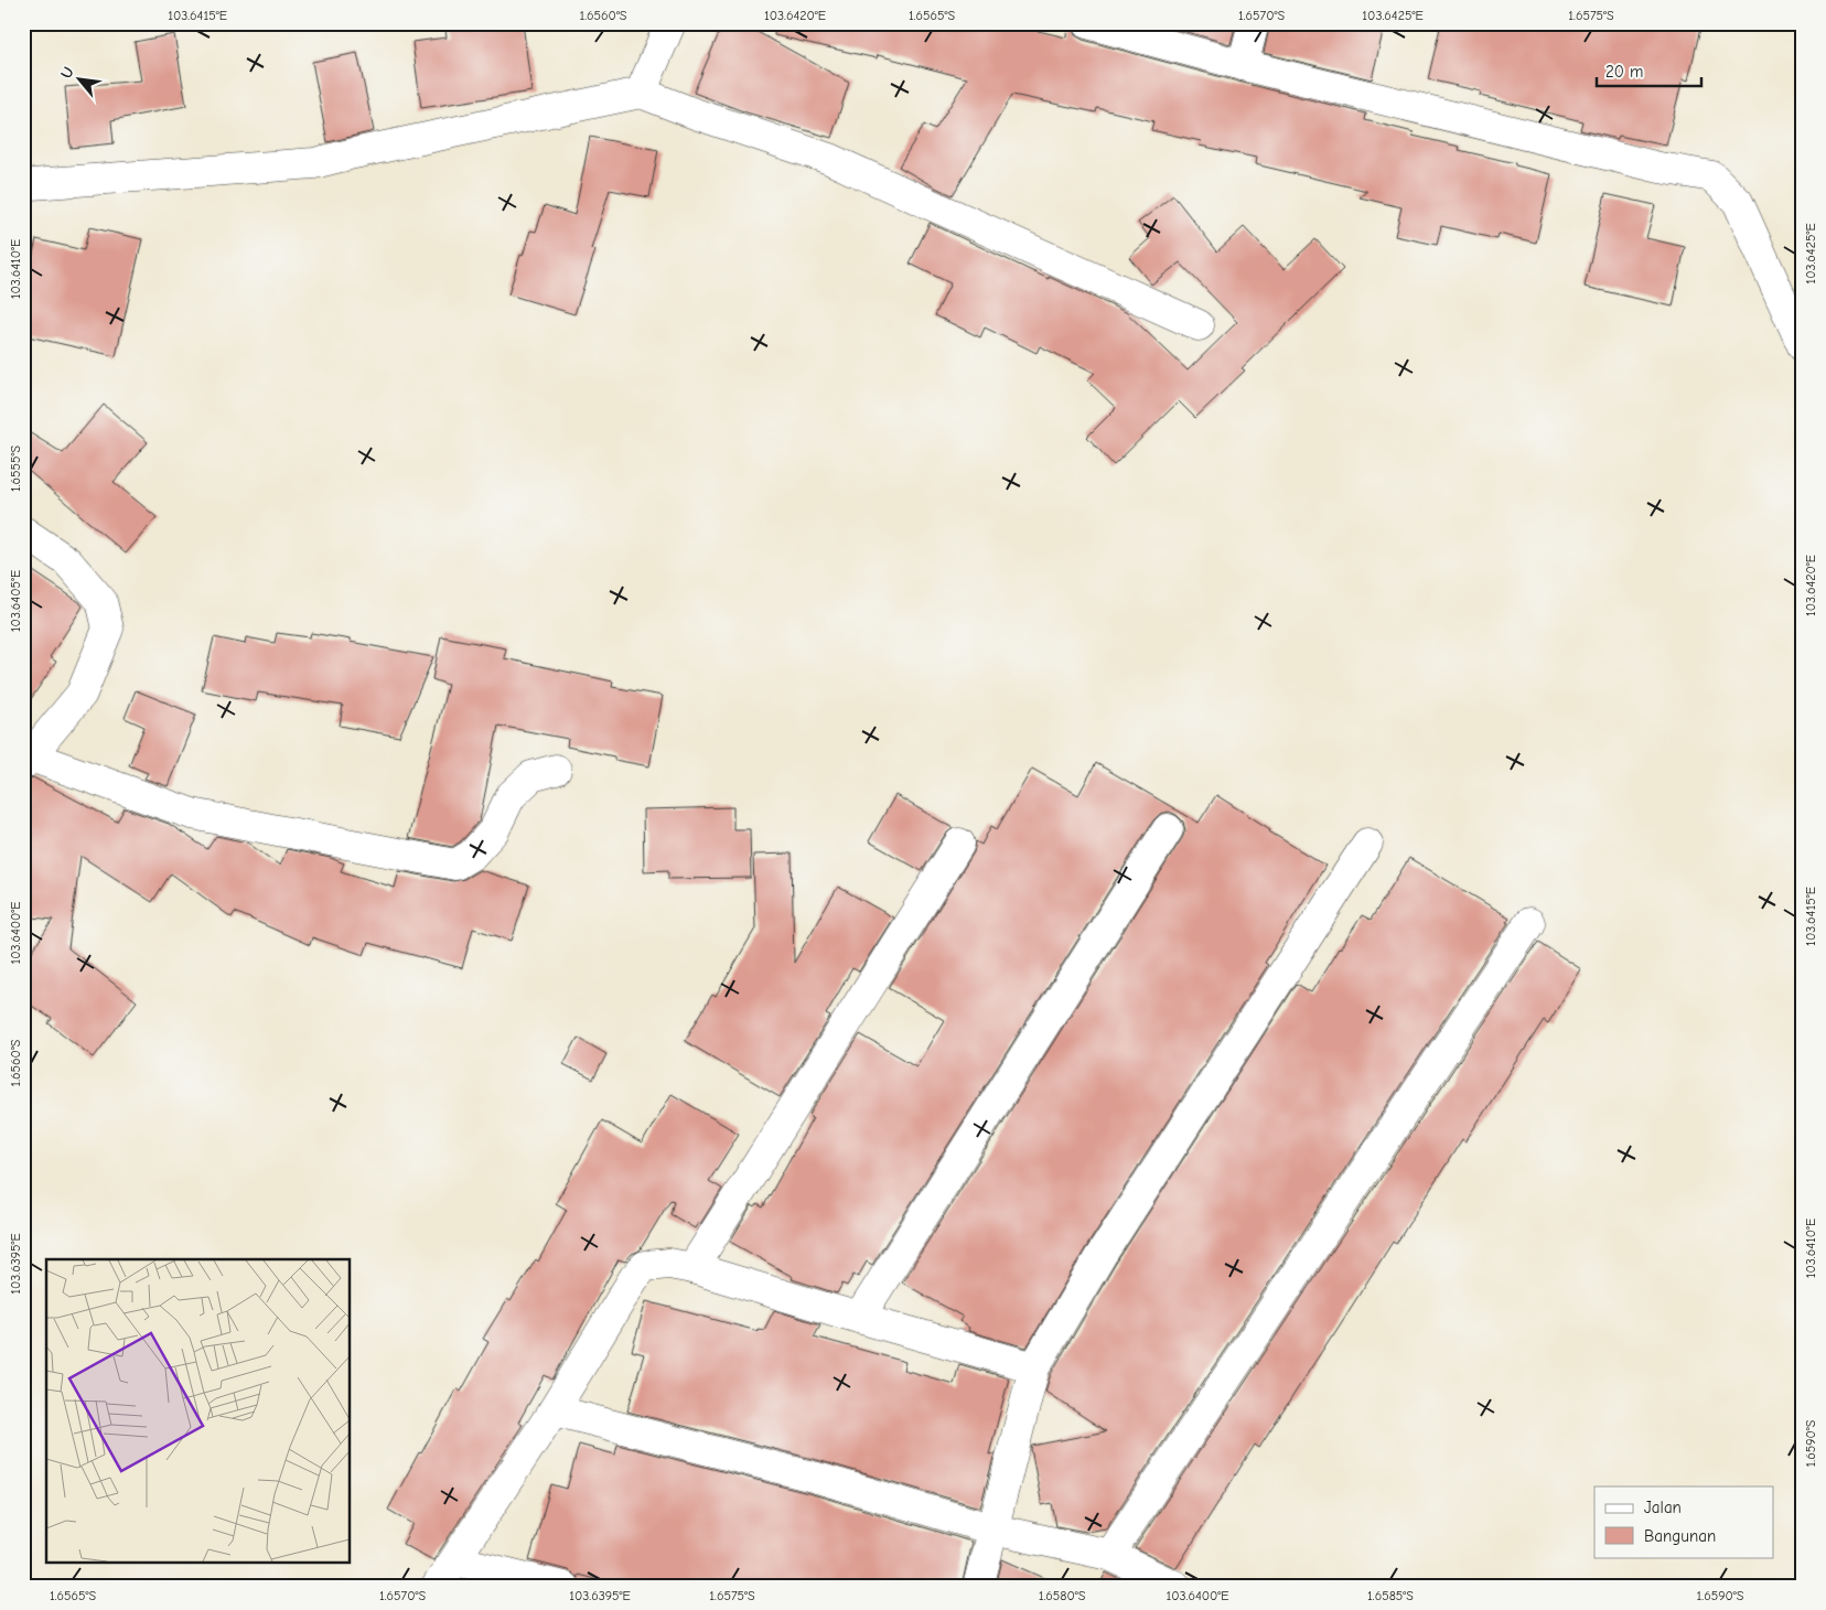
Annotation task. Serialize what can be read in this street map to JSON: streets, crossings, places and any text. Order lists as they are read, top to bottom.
{
  "legend": ["Jalan", "Bangunan"],
  "scale_bar": "20 m",
  "north": "top left",
  "coordinates": [
    "103.6415°E",
    "1.6560°S",
    "103.6420°E",
    "1.6565°S",
    "1.6570°S",
    "103.6425°E",
    "1.6575°S",
    "103.6410°E",
    "1.6555°S",
    "103.6405°E",
    "103.6400°E",
    "103.6395°E",
    "1.6590°S",
    "1.6580°S",
    "1.6585°S"
  ]
}
